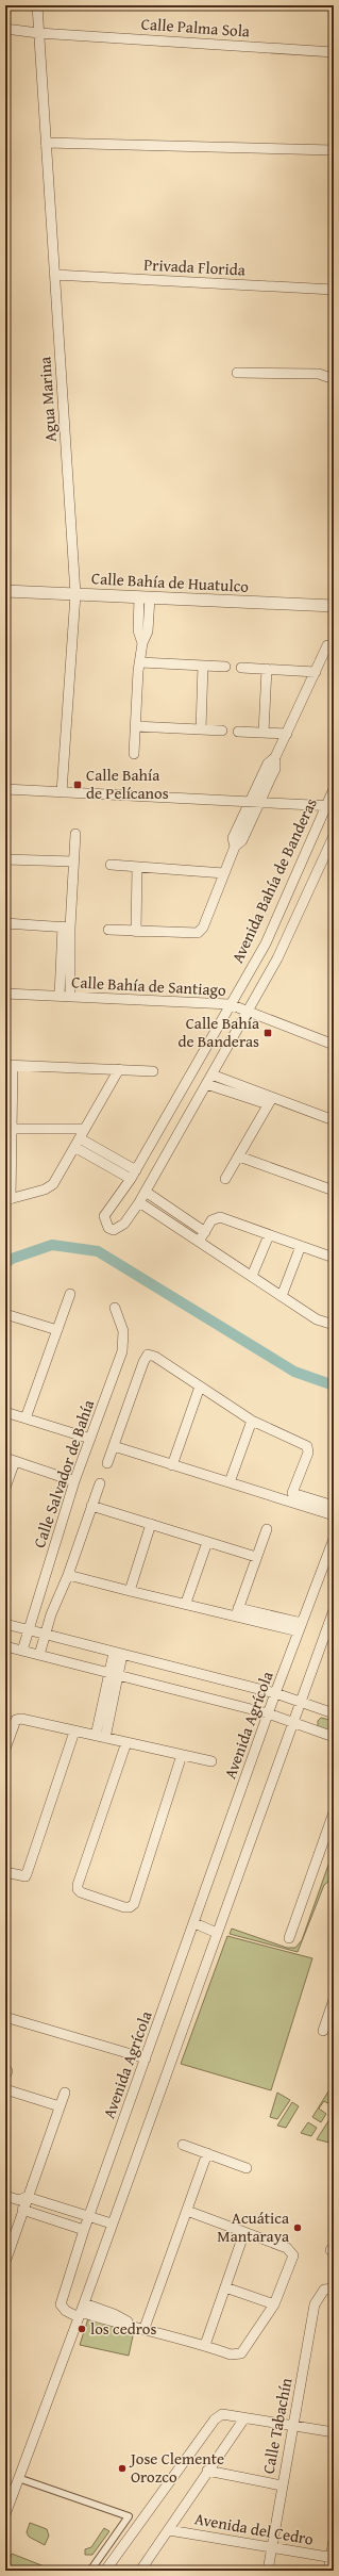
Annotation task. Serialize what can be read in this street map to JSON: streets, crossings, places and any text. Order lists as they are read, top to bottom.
{
  "streets": {
    "street": [
      "Calle Palma Sola",
      "Privada Florida",
      "Agua Marina",
      "Calle Bahía de Huatulco",
      "Avenida Bahía de Banderas",
      "Calle Bahía de Santiago",
      "Calle Salvador de Bahía",
      "Avenida Agrícola",
      "Calle Tabachín",
      "Avenida del Cedro"
    ]
  },
  "crossings": [
    ["Calle Palma Sola", "Agua Marina"],
    ["Privada Florida", "Agua Marina"],
    ["Agua Marina", "Calle Bahía de Huatulco"],
    ["Avenida Bahía de Banderas", "Calle Bahía de Santiago"],
    ["Calle Tabachín", "Avenida del Cedro"]
  ],
  "places": {
    "transit": ["Calle Bahía de Pelícanos", "Calle Bahía de Banderas"],
    "other": ["Acuática Mantaraya", "los cedros", "Jose Clemente Orozco"]
  }
}
